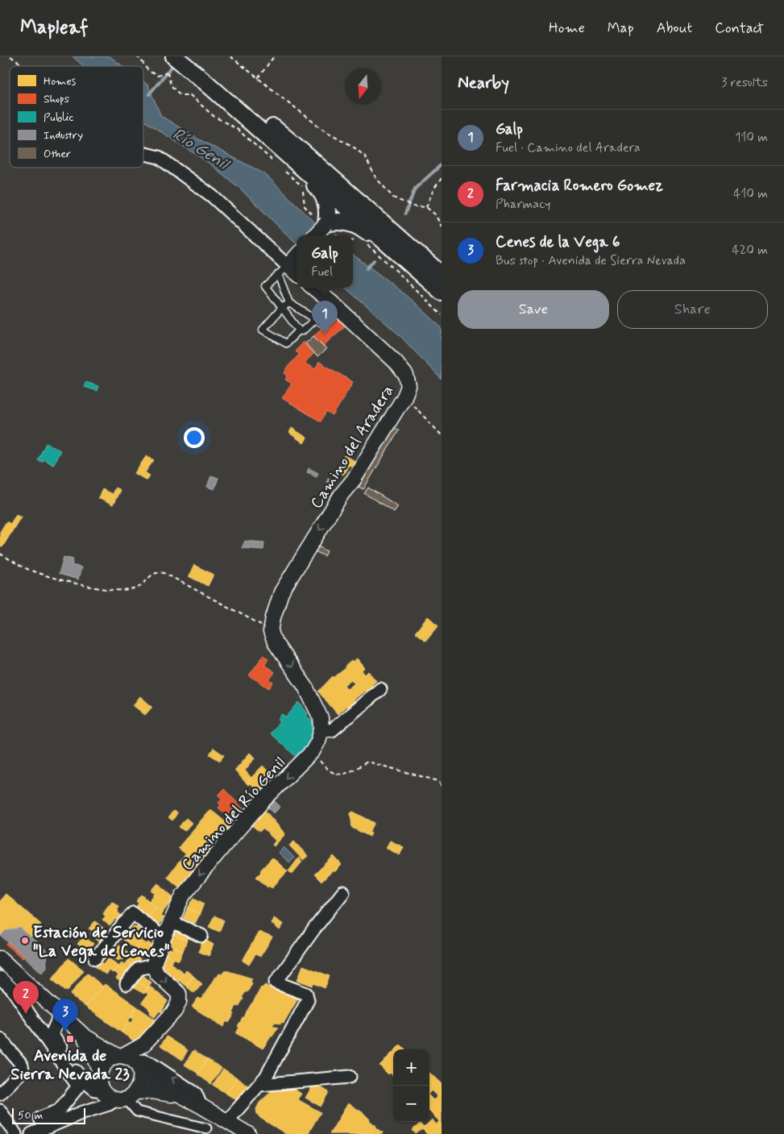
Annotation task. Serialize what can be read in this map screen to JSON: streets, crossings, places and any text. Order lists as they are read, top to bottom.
{
  "streets": {
    "street": ["Camino del Aradera", "Camino del Río Genil"]
  },
  "one_way": ["Camino del Aradera", "Camino del Río Genil"],
  "water": ["Río Genil"],
  "places": {
    "other": ["Estación de Servicio \"La Vega de Cenes\""],
    "transit": ["Avenida de Sierra Nevada 23"]
  },
  "legend": [
    "Homes",
    "Shops",
    "Public",
    "Industry",
    "Other"
  ],
  "scale_bar": "50 m",
  "north": "bottom",
  "page": {
    "header": "Mapleaf",
    "nav": [
      "Home",
      "Map",
      "About",
      "Contact"
    ],
    "heading": ["Nearby", "3 results"],
    "list": [
      {
        "mark": "1",
        "name": "Galp",
        "note": "Fuel · Camino del Aradera",
        "value": "110 m"
      },
      {
        "mark": "2",
        "name": "Farmacia Romero Gomez",
        "note": "Pharmacy",
        "value": "410 m"
      },
      {
        "mark": "3",
        "name": "Cenes de la Vega 6",
        "note": "Bus stop · Avenida de Sierra Nevada",
        "value": "420 m"
      }
    ],
    "popup": ["Galp", "Fuel"],
    "buttons": ["Save", "Share"],
    "pins": ["1", "2", "3"],
    "map_buttons": ["+", "−"],
    "scale": "50 m"
  }
}
